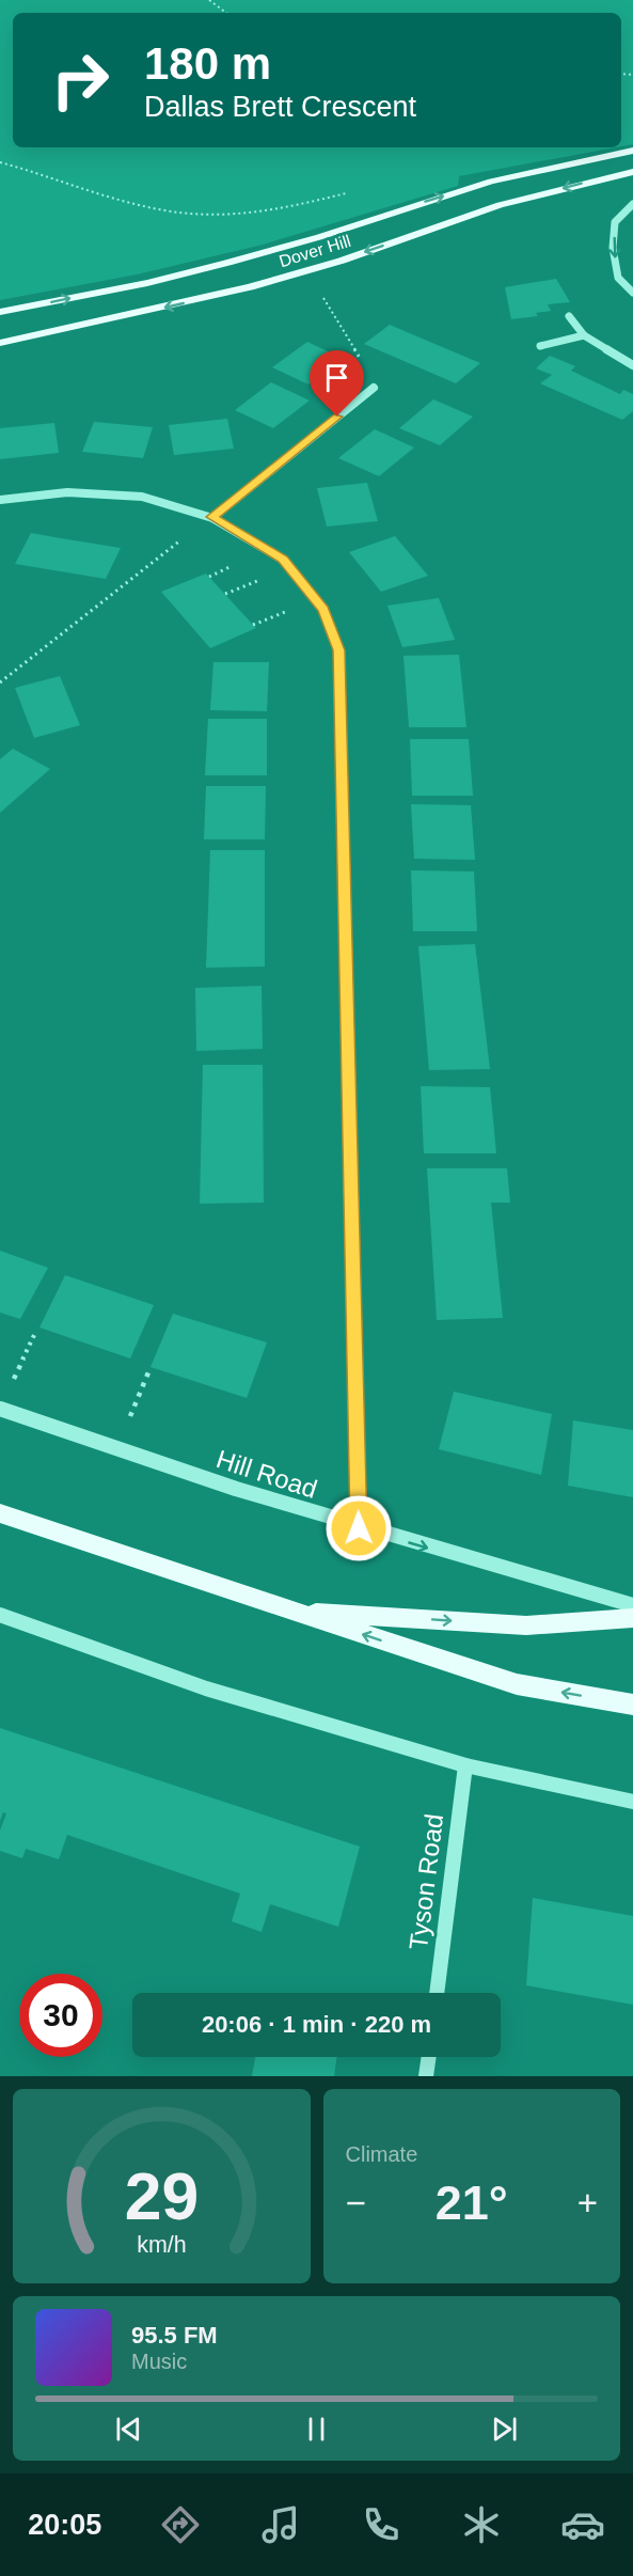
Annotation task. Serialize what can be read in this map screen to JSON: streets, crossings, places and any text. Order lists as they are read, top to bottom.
{
  "streets": {
    "main road": ["Dover Hill"],
    "street": ["Hill Road", "Tyson Road"]
  },
  "one_way": ["Hill Road"],
  "page": {
    "turn": ["180 m", "Dallas Brett Crescent"],
    "limit": "30",
    "trip": "20:06 · 1 min · 220 m",
    "tile": "Climate",
    "heat": ["−", "21°", "+"],
    "song": ["95.5 FM", "Music"],
    "tabs": "20:05",
    "gauge": ["29", "km/h"]
  }
}
